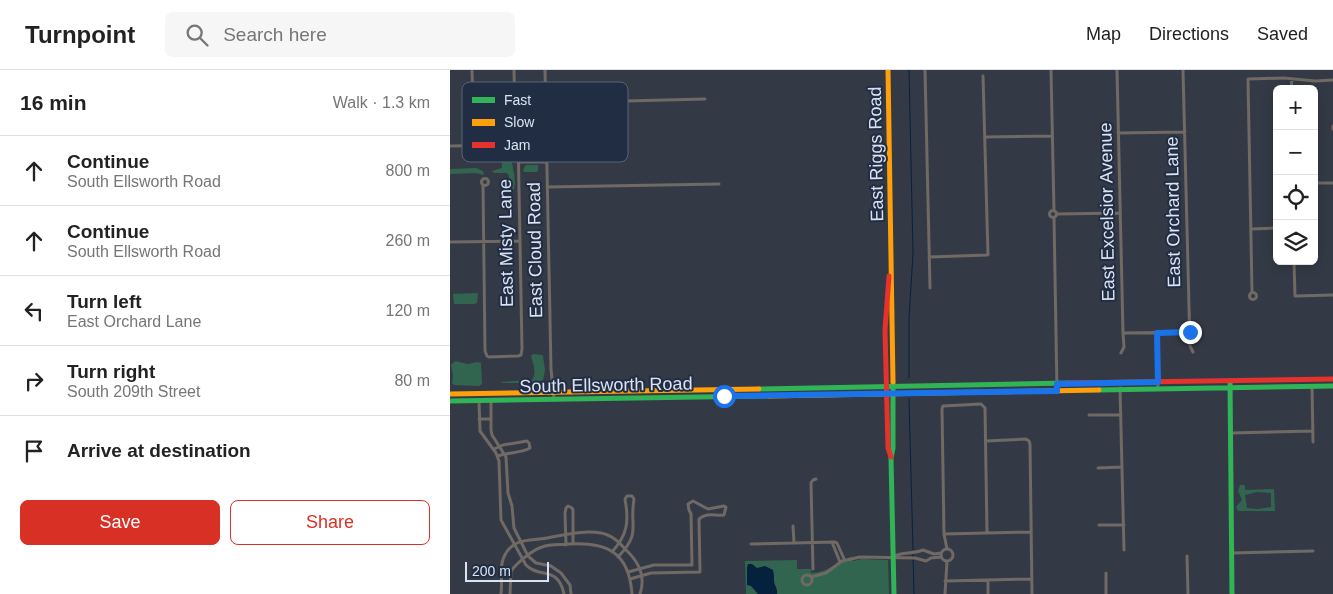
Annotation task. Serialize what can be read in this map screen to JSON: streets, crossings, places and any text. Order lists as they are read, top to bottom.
{
  "streets": {
    "main road": ["East Riggs Road", "South Ellsworth Road"],
    "street": [
      "East Excelsior Avenue",
      "East Orchard Lane",
      "East Misty Lane",
      "East Cloud Road"
    ]
  },
  "crossings": [
    ["East Riggs Road", "South Ellsworth Road"],
    ["East Cloud Road", "South Ellsworth Road"]
  ],
  "legend": ["Fast", "Slow", "Jam"],
  "scale_bar": "200 m",
  "page": {
    "header": "Turnpoint",
    "search": "Search here",
    "nav": ["Map", "Directions", "Saved"],
    "heading": ["16 min", "Walk · 1.3 km"],
    "map_buttons": ["+", "−"],
    "list": [
      ["Continue", "South Ellsworth Road", "800 m"],
      ["Continue", "South Ellsworth Road", "260 m"],
      ["Turn left", "East Orchard Lane", "120 m"],
      ["Turn right", "South 209th Street", "80 m"],
      "Arrive at destination"
    ],
    "buttons": ["Save", "Share"],
    "scale": "200 m"
  }
}
